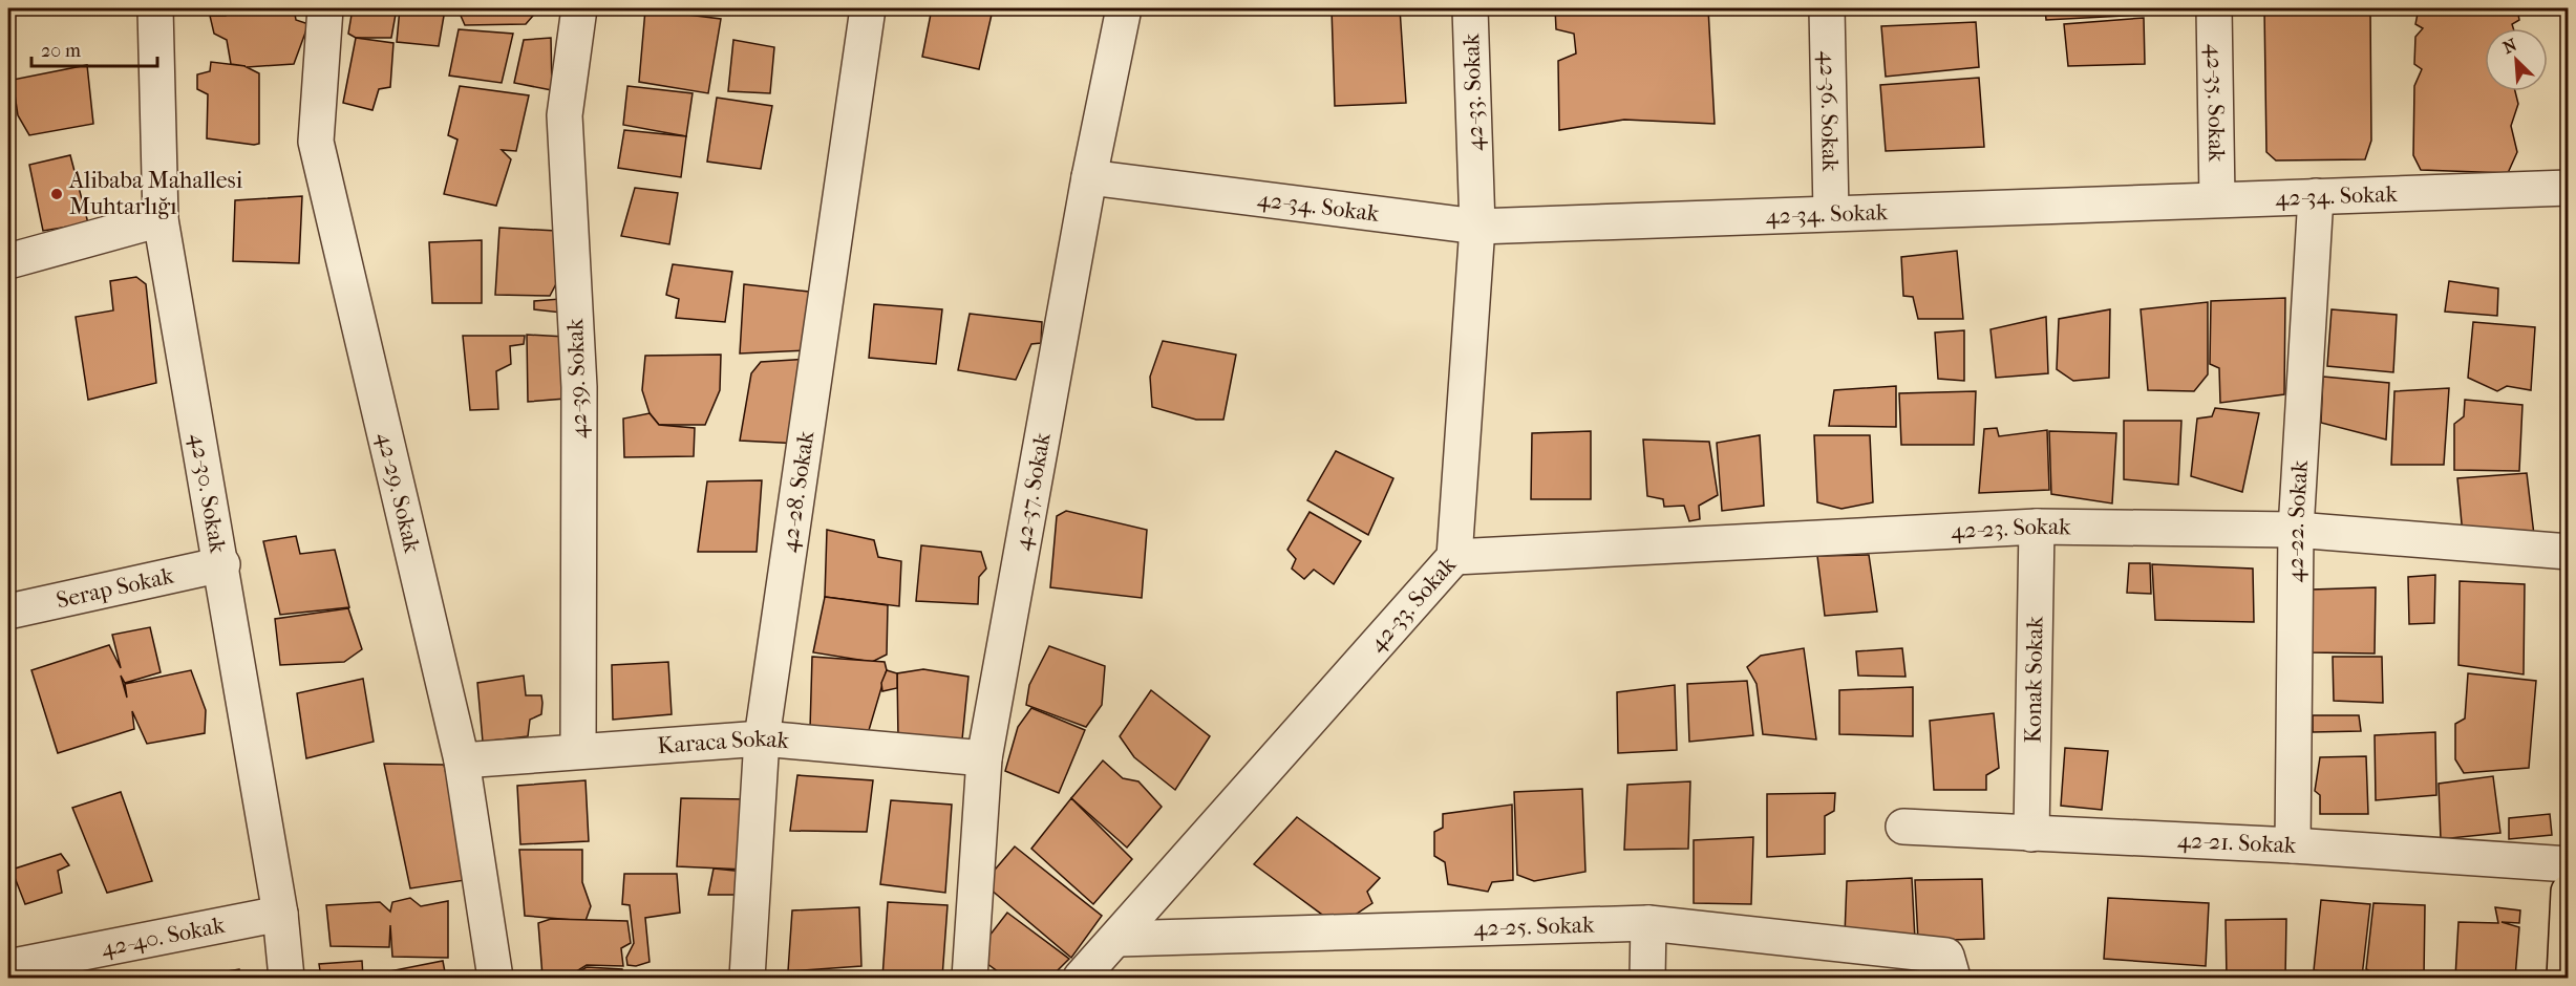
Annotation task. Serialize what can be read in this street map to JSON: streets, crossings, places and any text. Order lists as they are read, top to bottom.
{
  "streets": {
    "street": [
      "42-33. Sokak",
      "42-35. Sokak",
      "42-36. Sokak",
      "42-34. Sokak",
      "42-39. Sokak",
      "42-37. Sokak",
      "42-28. Sokak",
      "42-29. Sokak",
      "42-30. Sokak",
      "42-22. Sokak",
      "42-23. Sokak",
      "Serap Sokak",
      "Konak Sokak",
      "Karaca Sokak",
      "42-21. Sokak",
      "42-25. Sokak",
      "42-40. Sokak"
    ]
  },
  "crossings": [
    ["42-33. Sokak", "42-34. Sokak"],
    ["42-33. Sokak", "42-23. Sokak"],
    ["42-33. Sokak", "42-25. Sokak"],
    ["42-35. Sokak", "42-34. Sokak"],
    ["42-36. Sokak", "42-34. Sokak"],
    ["42-34. Sokak", "42-37. Sokak"],
    ["42-34. Sokak", "42-22. Sokak"],
    ["42-39. Sokak", "Karaca Sokak"],
    ["42-37. Sokak", "Karaca Sokak"],
    ["42-28. Sokak", "Karaca Sokak"],
    ["42-29. Sokak", "Karaca Sokak"],
    ["42-30. Sokak", "Serap Sokak"],
    ["42-30. Sokak", "42-40. Sokak"],
    ["42-22. Sokak", "42-23. Sokak"],
    ["42-22. Sokak", "42-21. Sokak"],
    ["42-23. Sokak", "Konak Sokak"],
    ["Konak Sokak", "42-21. Sokak"]
  ],
  "places": ["Alibaba Mahallesi Muhtarlığı"],
  "scale_bar": "20 m",
  "north": "top left"
}
